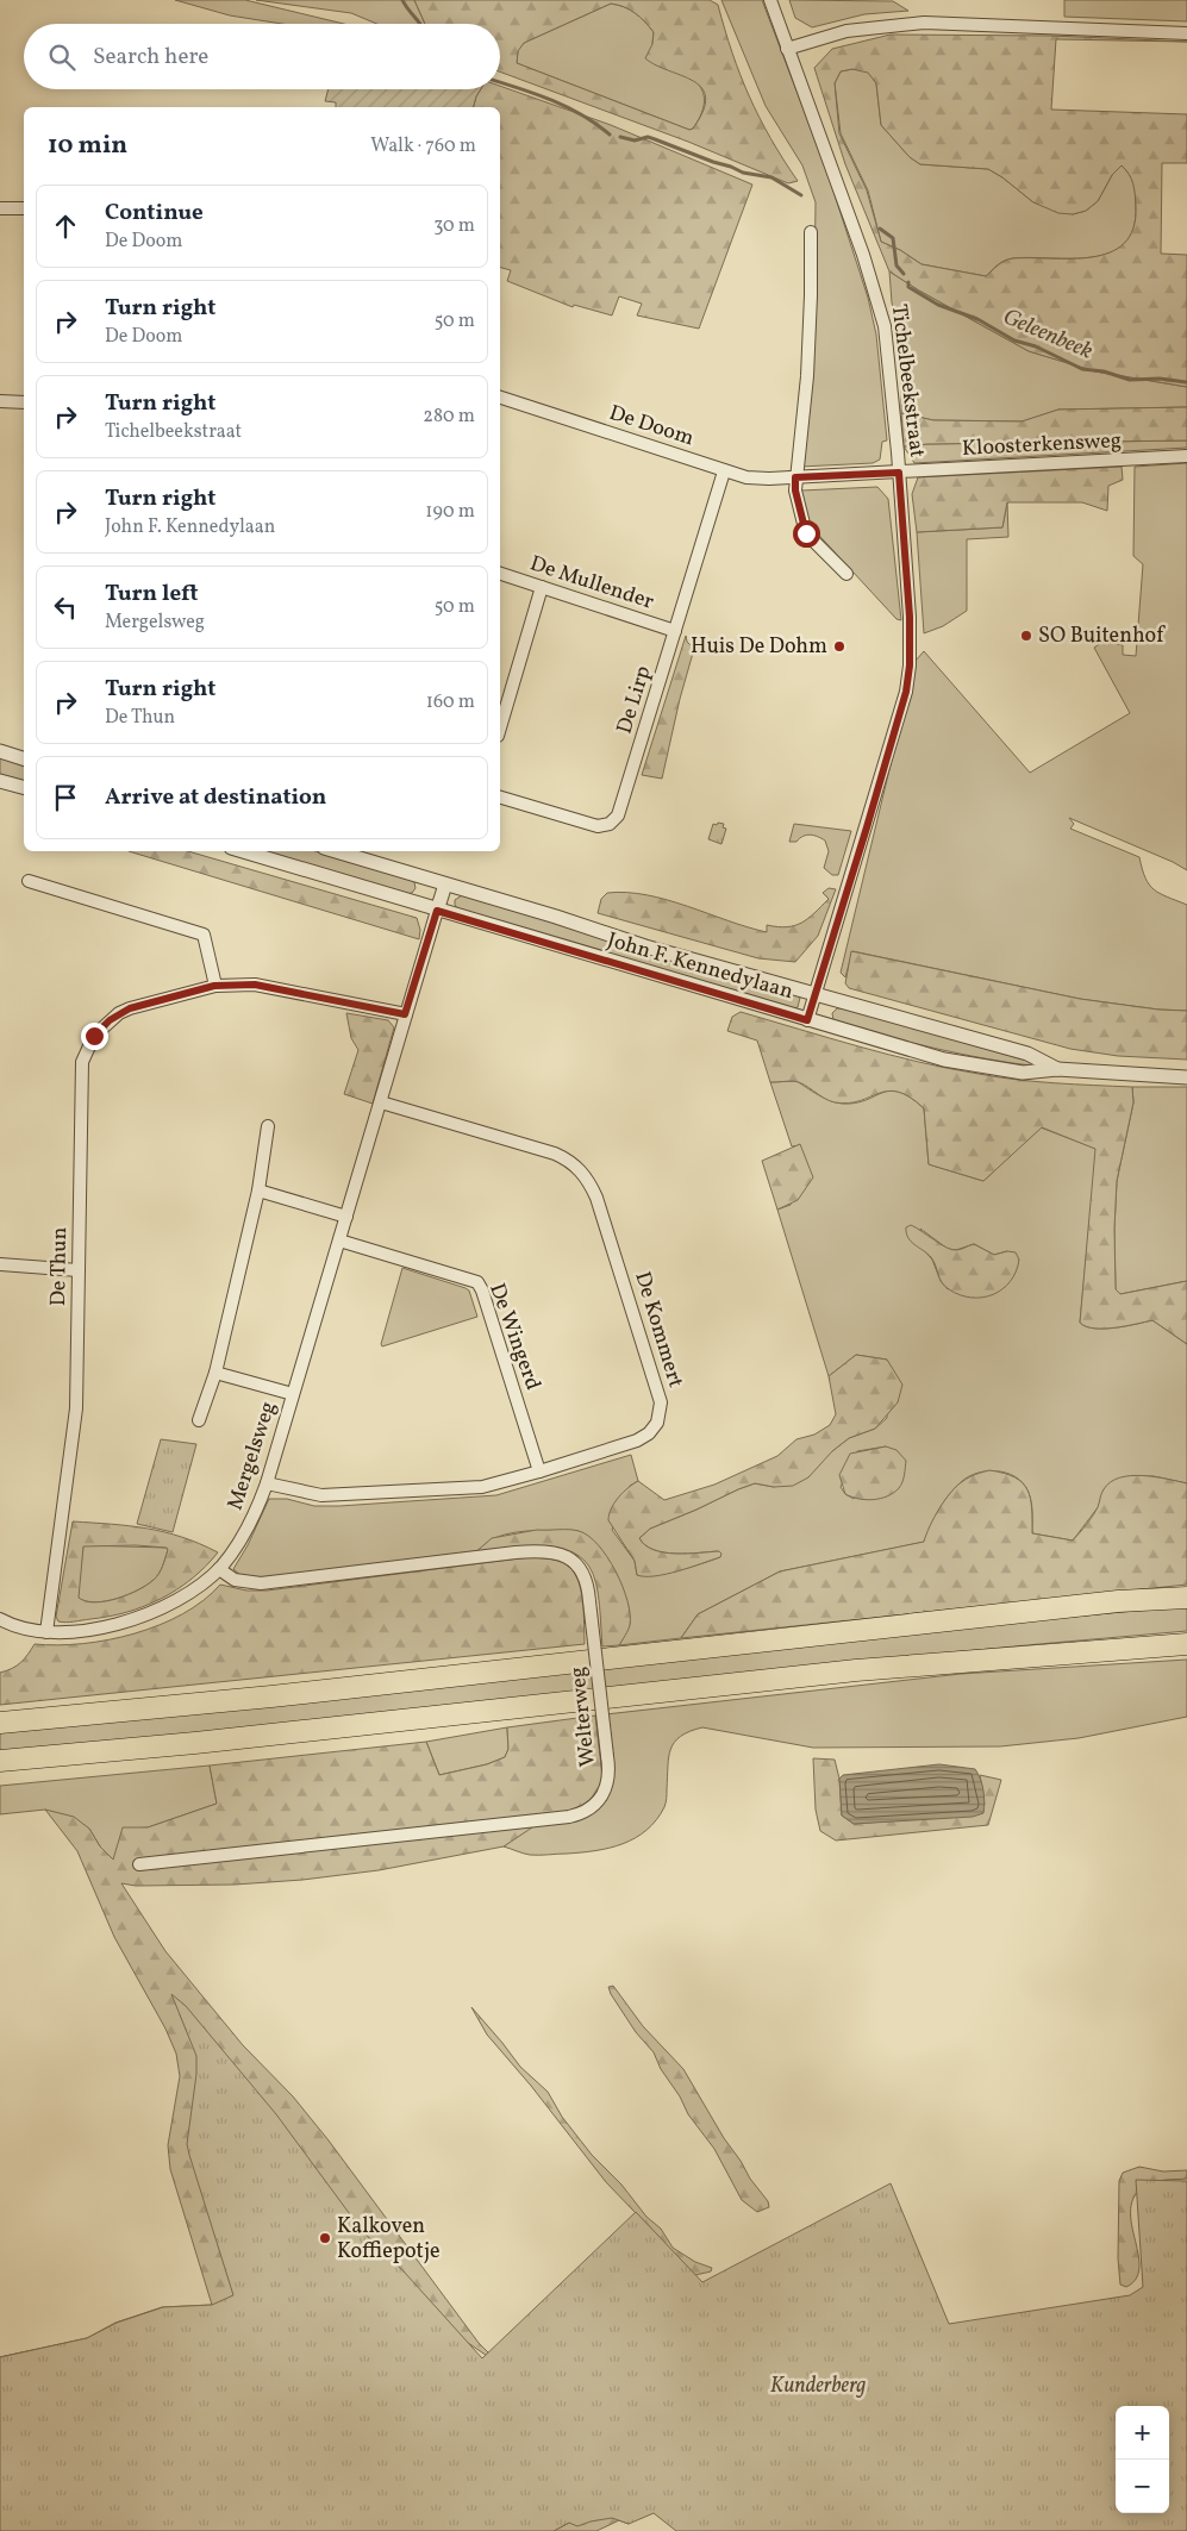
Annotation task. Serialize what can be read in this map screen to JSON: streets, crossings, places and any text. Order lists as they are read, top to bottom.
{
  "streets": {
    "street": [
      "Tichelbeekstraat",
      "De Doom",
      "Kloosterkensweg",
      "De Mullender",
      "De Lirp",
      "John F. Kennedylaan",
      "De Thun",
      "De Kommert",
      "De Wingerd",
      "Mergelsweg",
      "Welterweg"
    ]
  },
  "crossings": [
    ["Tichelbeekstraat", "De Doom"],
    ["Tichelbeekstraat", "Kloosterkensweg"],
    ["Tichelbeekstraat", "John F. Kennedylaan"],
    ["De Doom", "Kloosterkensweg"],
    ["De Doom", "De Lirp"],
    ["De Mullender", "De Lirp"],
    ["John F. Kennedylaan", "Mergelsweg"],
    ["De Thun", "Mergelsweg"],
    ["De Kommert", "De Wingerd"],
    ["De Kommert", "Mergelsweg"],
    ["De Wingerd", "Mergelsweg"],
    ["Mergelsweg", "Welterweg"]
  ],
  "water": ["Geleenbeek"],
  "parks": ["Kunderberg"],
  "places": ["SO Buitenhof", "Huis De Dohm", "Kalkoven Koffiepotje"],
  "page": {
    "search": "Search here",
    "heading": ["10 min", "Walk · 760 m"],
    "list": [
      ["Continue", "De Doom", "30 m"],
      ["Turn right", "De Doom", "50 m"],
      ["Turn right", "Tichelbeekstraat", "280 m"],
      ["Turn right", "John F. Kennedylaan", "190 m"],
      ["Turn left", "Mergelsweg", "50 m"],
      ["Turn right", "De Thun", "160 m"],
      "Arrive at destination"
    ],
    "map_buttons": ["+", "−"]
  }
}
